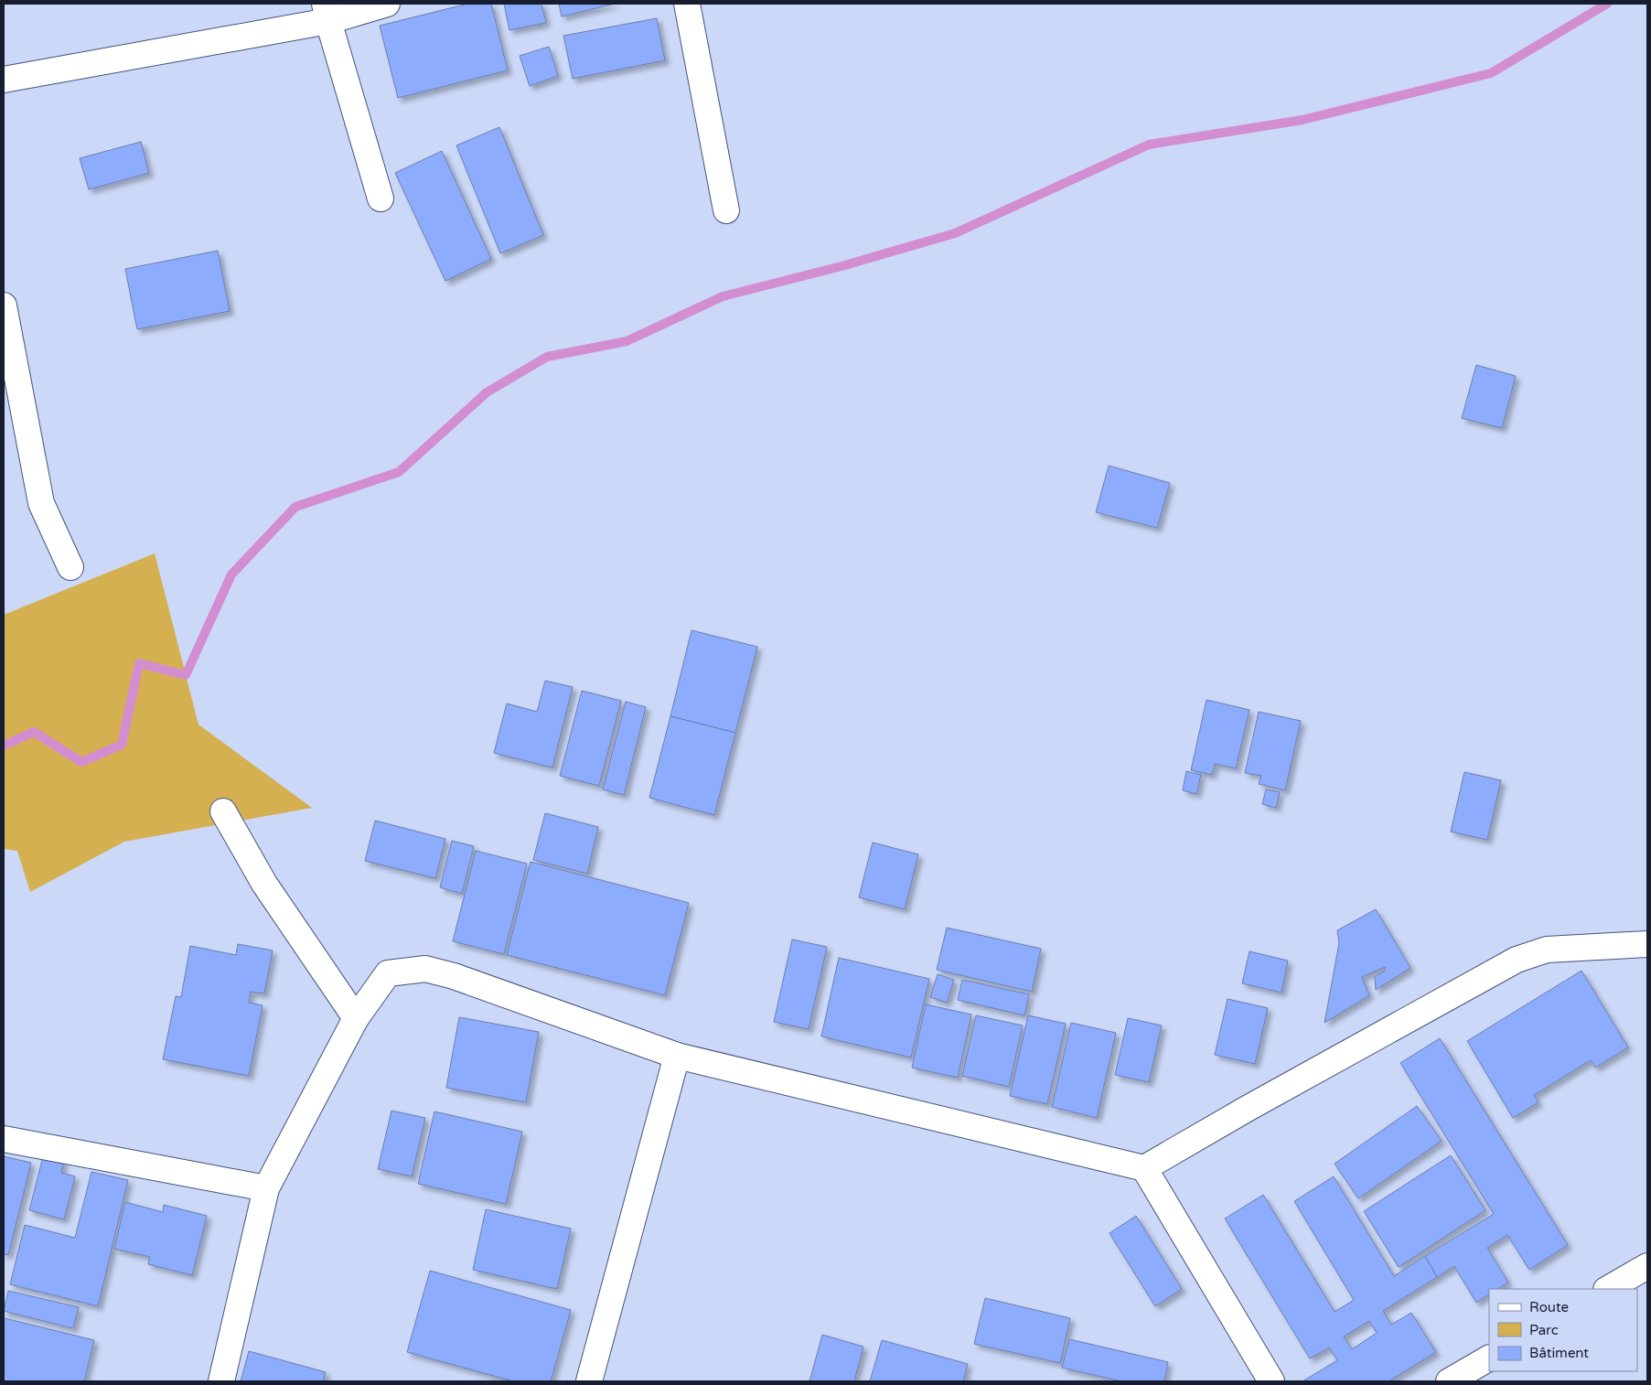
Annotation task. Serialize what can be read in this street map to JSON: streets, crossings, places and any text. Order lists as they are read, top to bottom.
{
  "legend": ["Route", "Parc", "Bâtiment"]
}
